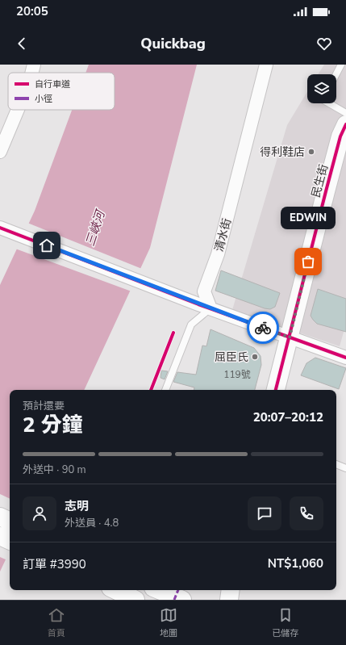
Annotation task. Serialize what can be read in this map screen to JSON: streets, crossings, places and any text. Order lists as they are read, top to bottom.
{
  "streets": {
    "street": ["民生街", "清水街"]
  },
  "water": ["三峽河"],
  "places": ["得利鞋店", "EDWIN", "屈臣氏"],
  "house_numbers": ["119號"],
  "legend": ["自行車道", "小徑"],
  "page": {
    "status": "20:05",
    "header": "Quickbag",
    "bubble": "EDWIN",
    "heading": ["2 分鐘", "預計還要", "20:07–20:12"],
    "panel": [
      "志明",
      "外送員 · 4.8",
      "訂單 #3990",
      "NT$1,060"
    ],
    "bar": "外送中 · 90 m",
    "tabs": ["首頁", "地圖", "已儲存"]
  }
}
